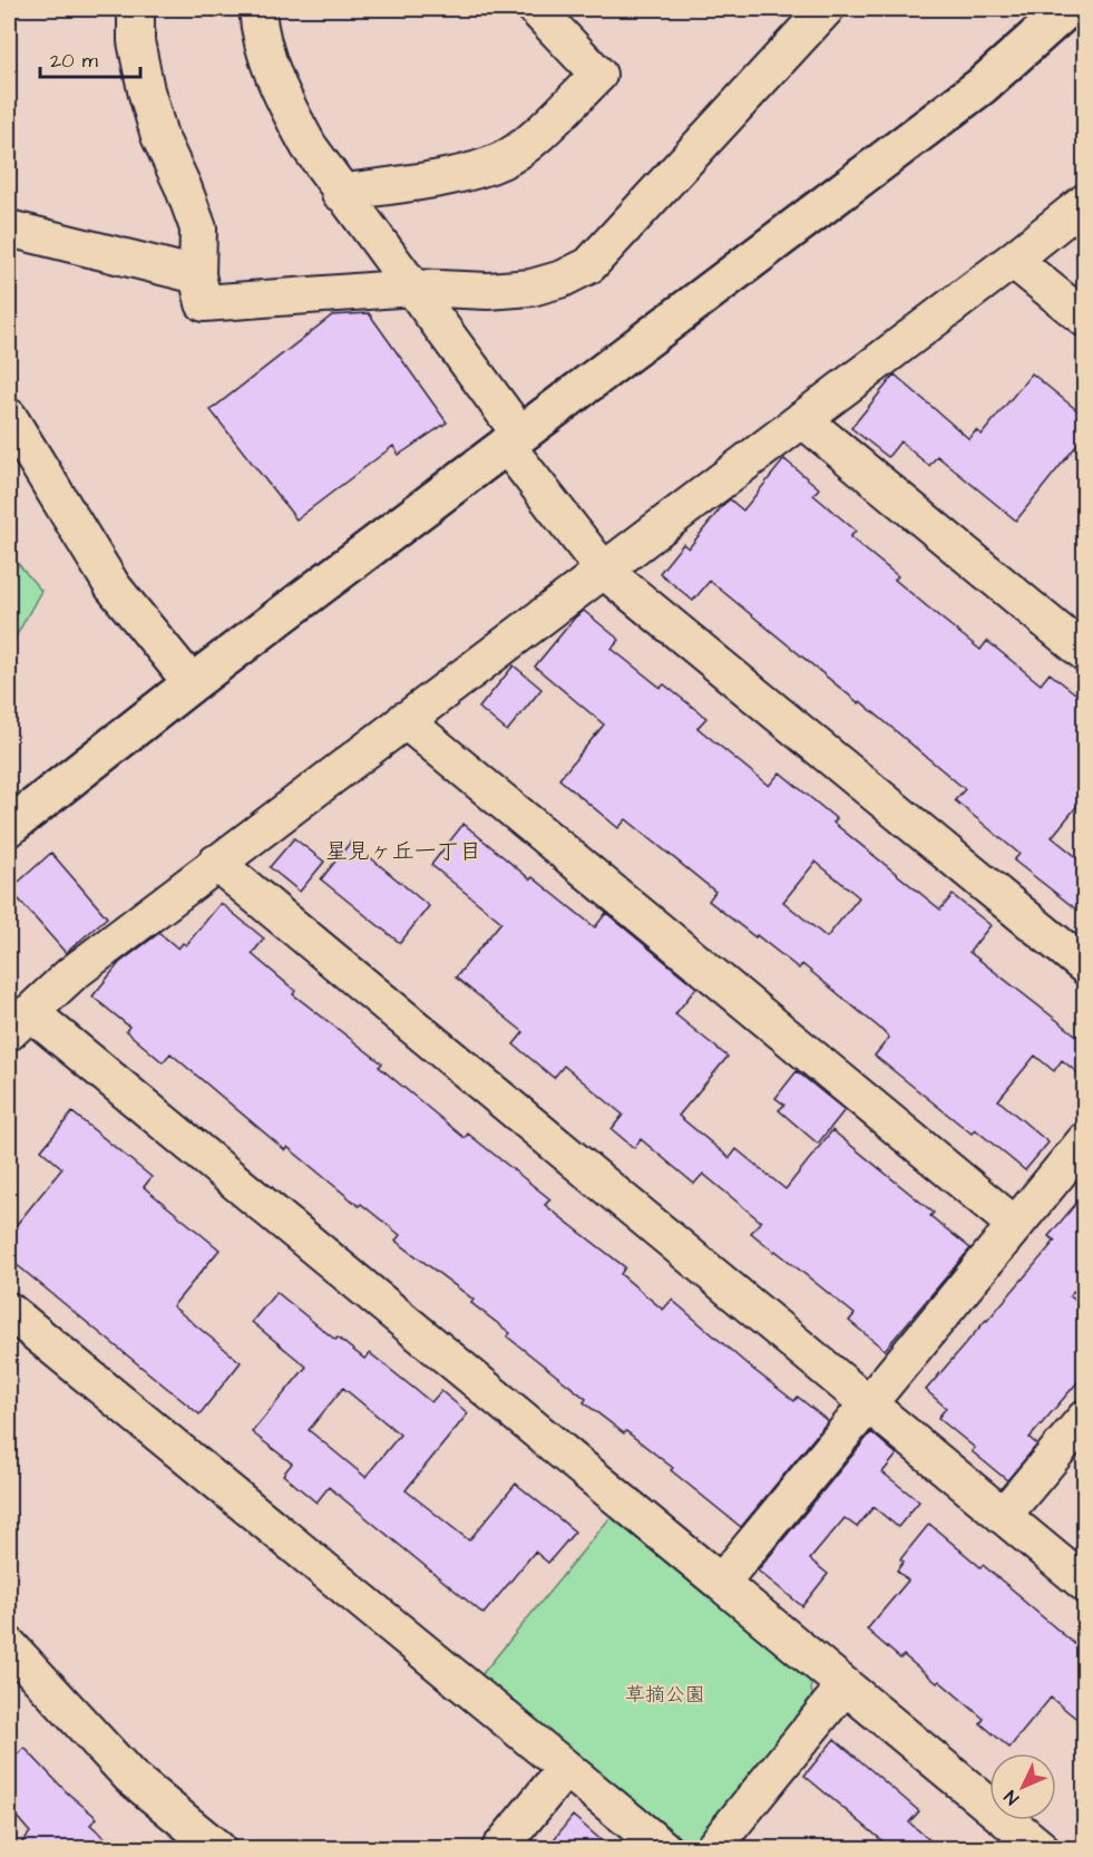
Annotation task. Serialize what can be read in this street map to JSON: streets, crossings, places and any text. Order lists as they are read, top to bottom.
{
  "districts": ["星見ヶ丘一丁目"],
  "parks": ["草摘公園"],
  "scale_bar": "20 m",
  "north": "bottom left"
}
